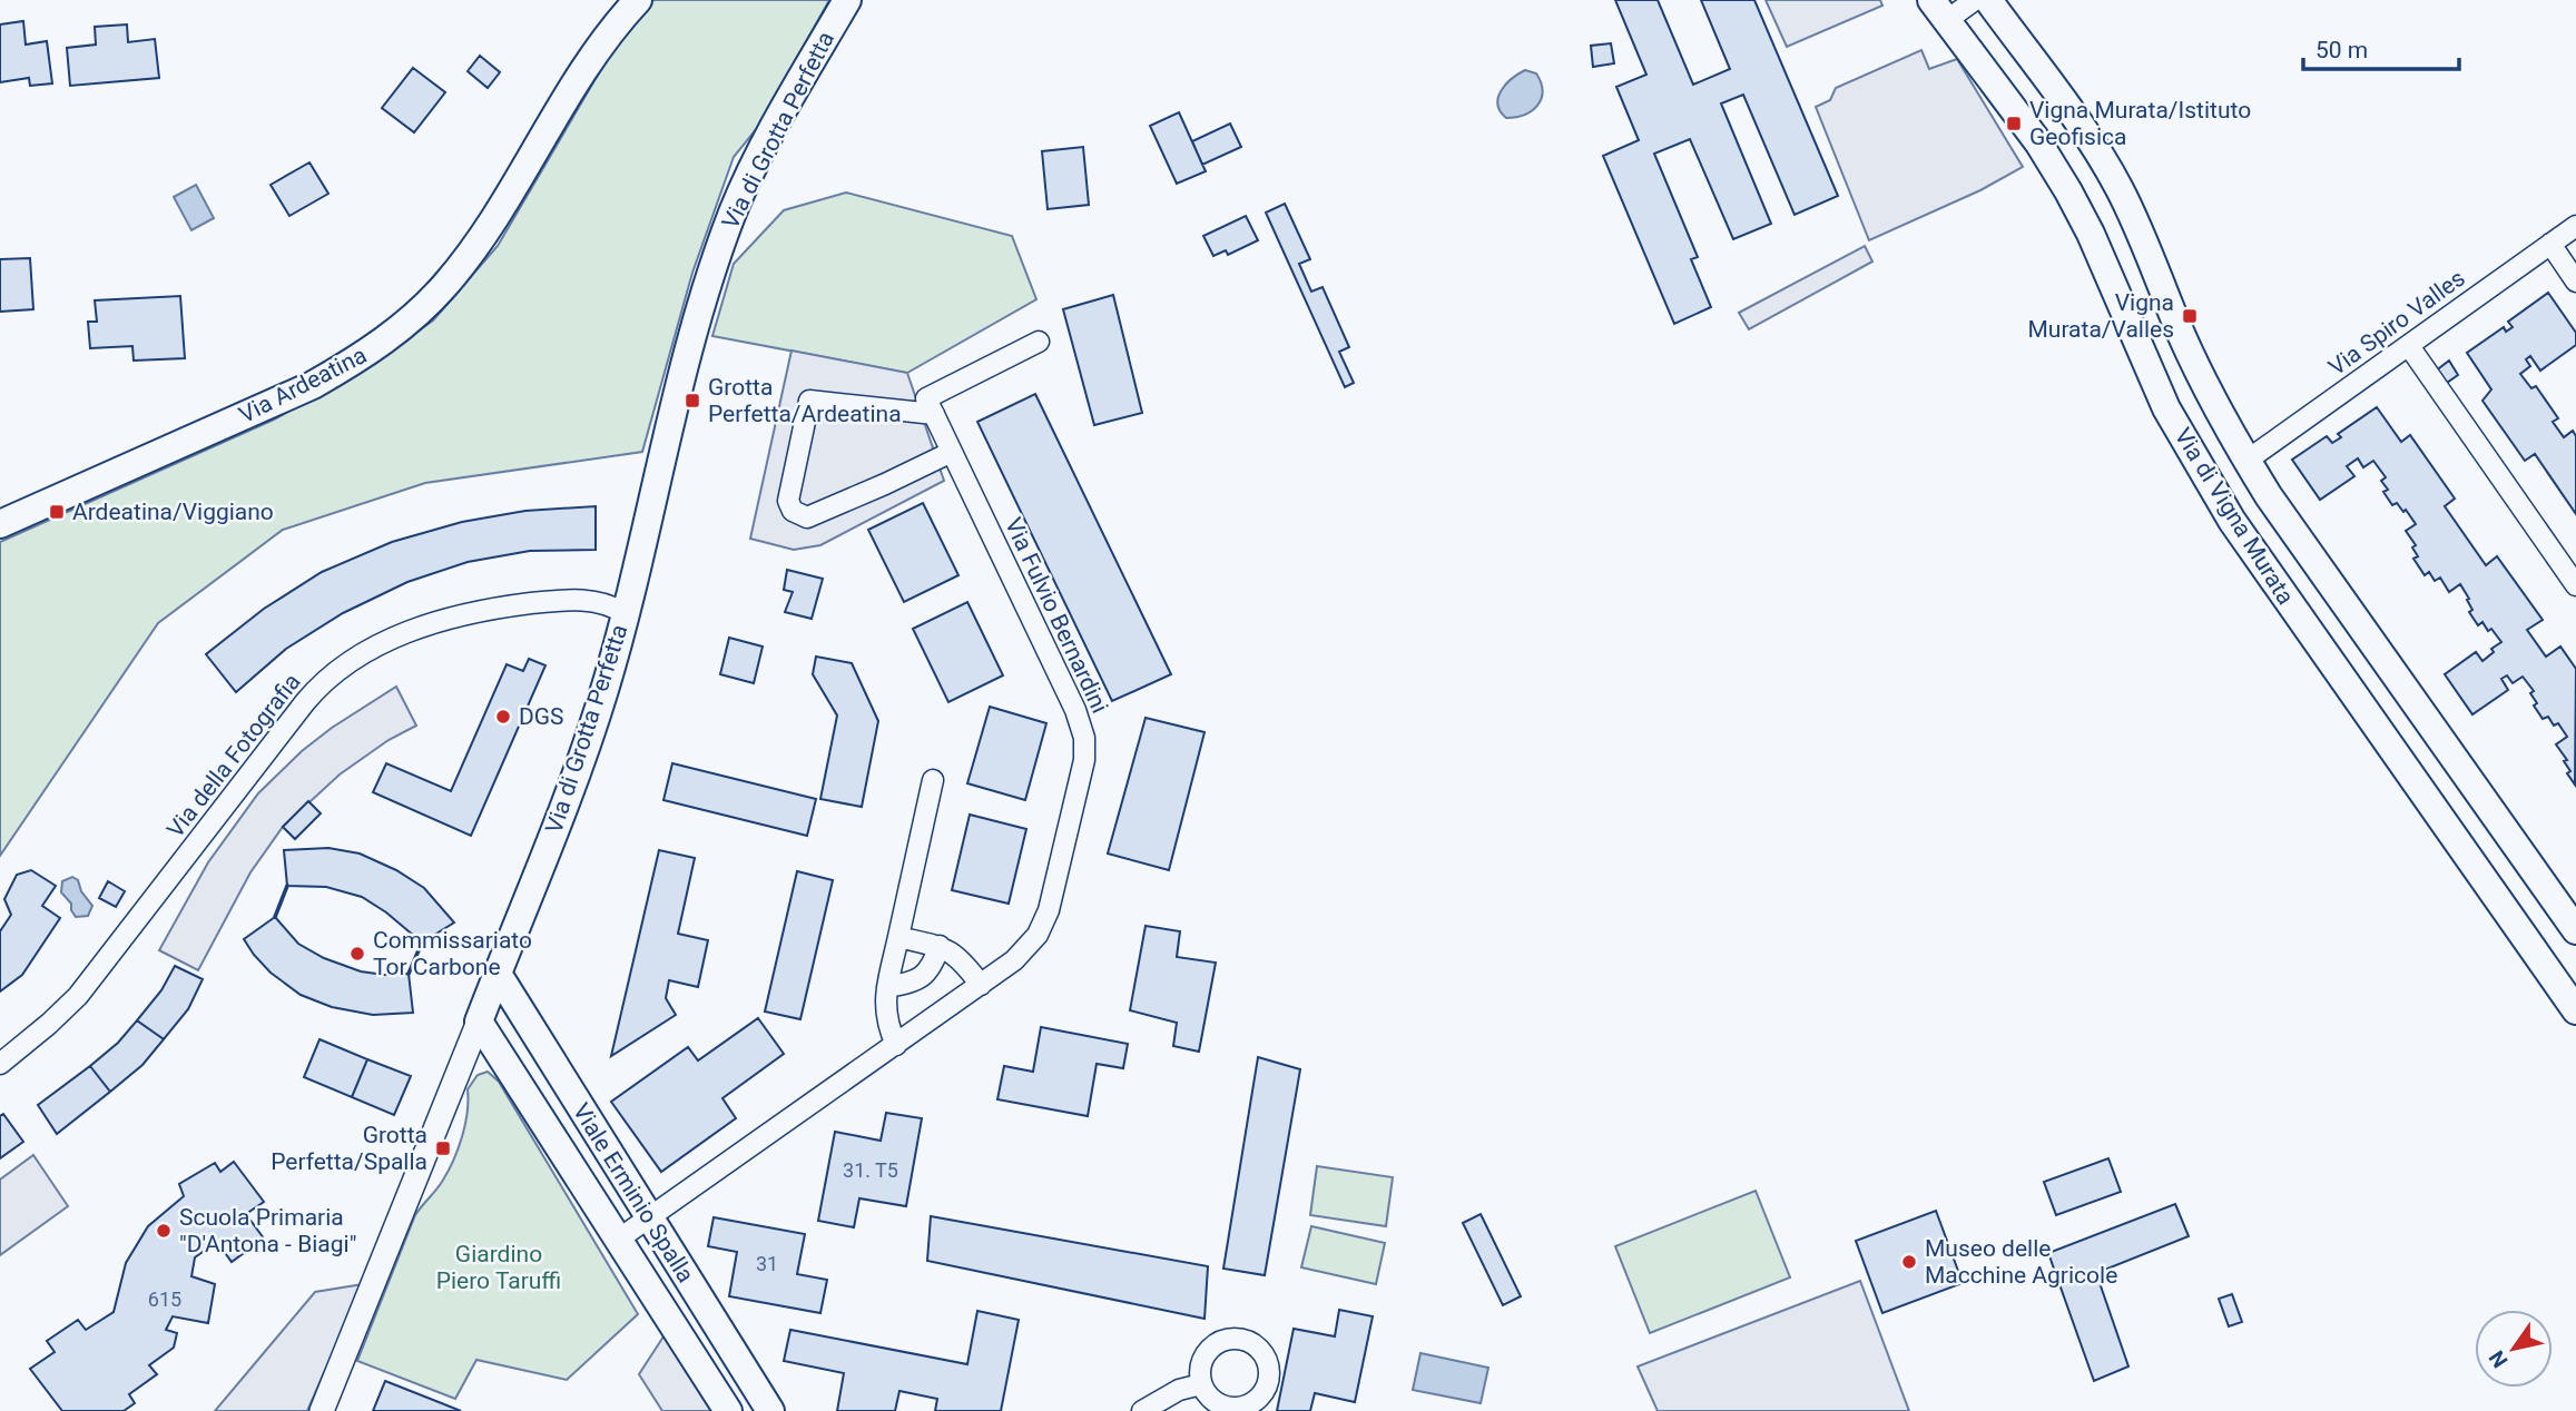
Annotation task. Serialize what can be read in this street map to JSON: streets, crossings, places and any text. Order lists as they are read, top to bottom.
{
  "streets": {
    "main road": [
      "Via di Grotta Perfetta",
      "Via Ardeatina",
      "Via di Vigna Murata",
      "Viale Erminio Spalla"
    ],
    "street": ["Via Spiro Valles", "Via Fulvio Bernardini", "Via della Fotografia"]
  },
  "crossings": [
    ["Via di Grotta Perfetta", "Via della Fotografia"],
    ["Via di Grotta Perfetta", "Viale Erminio Spalla"],
    ["Via Spiro Valles", "Via di Vigna Murata"],
    ["Via Fulvio Bernardini", "Viale Erminio Spalla"]
  ],
  "parks": ["Giardino Piero Taruffi"],
  "places": {
    "transit": [
      "Vigna Murata/Istituto Geofisica",
      "Vigna Murata/Valles",
      "Grotta Perfetta/Ardeatina",
      "Ardeatina/Viggiano",
      "Grotta Perfetta/Spalla"
    ],
    "other": [
      "DGS",
      "Commissariato Tor Carbone",
      "Scuola Primaria \"D'Antona - Biagi\"",
      "Museo delle Macchine Agricole"
    ]
  },
  "house_numbers": ["31. T5", "31", "615"],
  "scale_bar": "50 m",
  "north": "bottom left"
}
